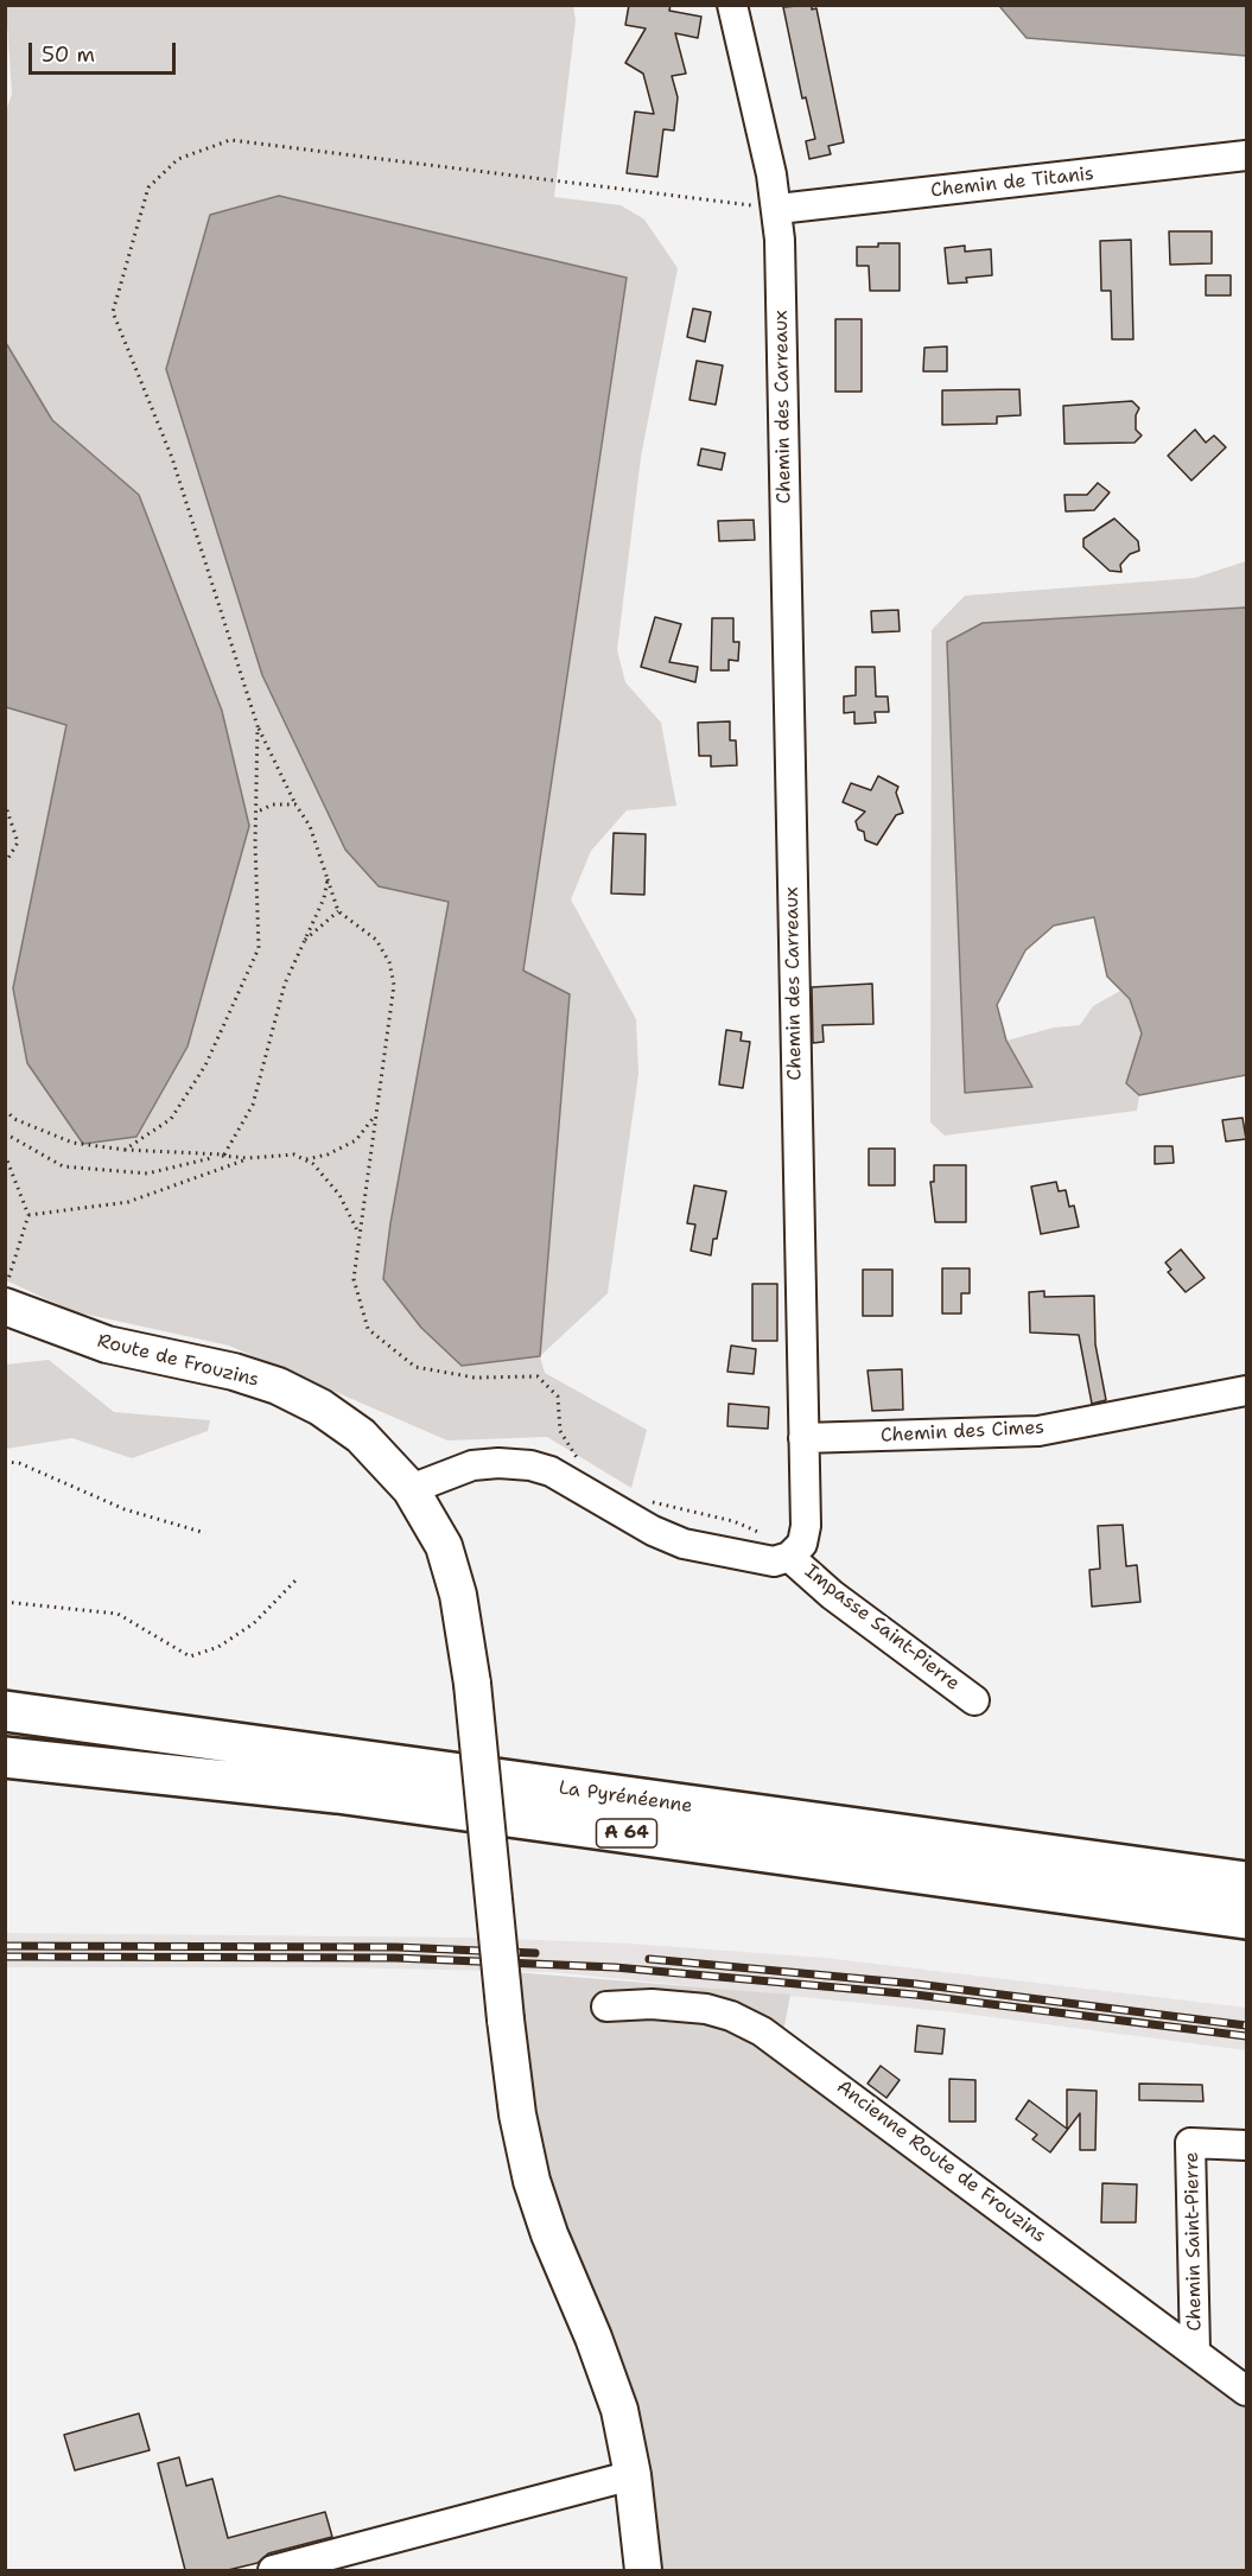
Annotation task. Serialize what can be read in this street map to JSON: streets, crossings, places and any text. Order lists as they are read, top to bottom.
{
  "streets": {
    "highway": ["La Pyrénéenne", "A 64"],
    "main road": ["Route de Frouzins"],
    "street": [
      "Chemin de Titanis",
      "Chemin des Carreaux",
      "Chemin des Cimes",
      "Impasse Saint-Pierre",
      "Ancienne Route de Frouzins",
      "Chemin Saint-Pierre"
    ]
  },
  "crossings": [
    ["Chemin de Titanis", "Chemin des Carreaux"],
    ["Chemin des Carreaux", "Chemin des Cimes"],
    ["Chemin des Carreaux", "Impasse Saint-Pierre"],
    ["Ancienne Route de Frouzins", "Chemin Saint-Pierre"]
  ],
  "scale_bar": "50 m"
}
